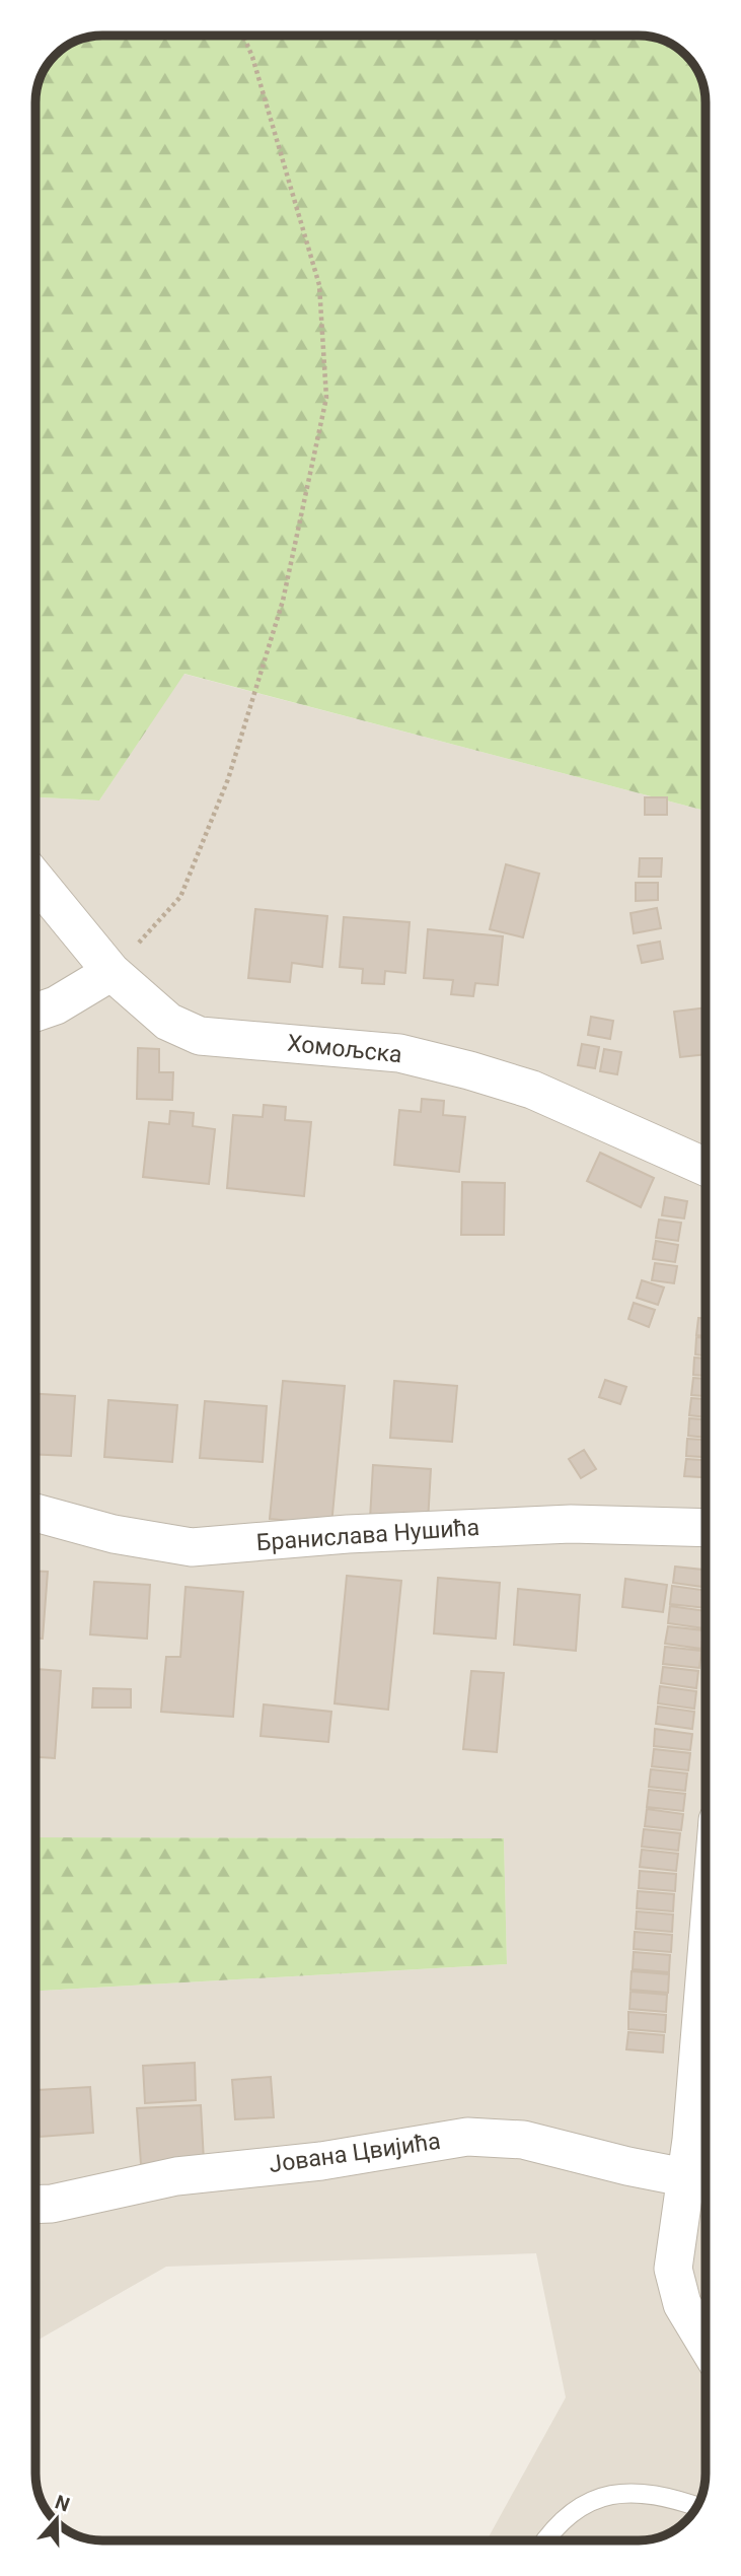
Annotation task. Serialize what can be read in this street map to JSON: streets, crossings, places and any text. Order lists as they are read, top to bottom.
{
  "streets": {
    "street": ["Хомољска", "Бранислава Нушића", "Јована Цвијића"]
  },
  "north": "top"
}
